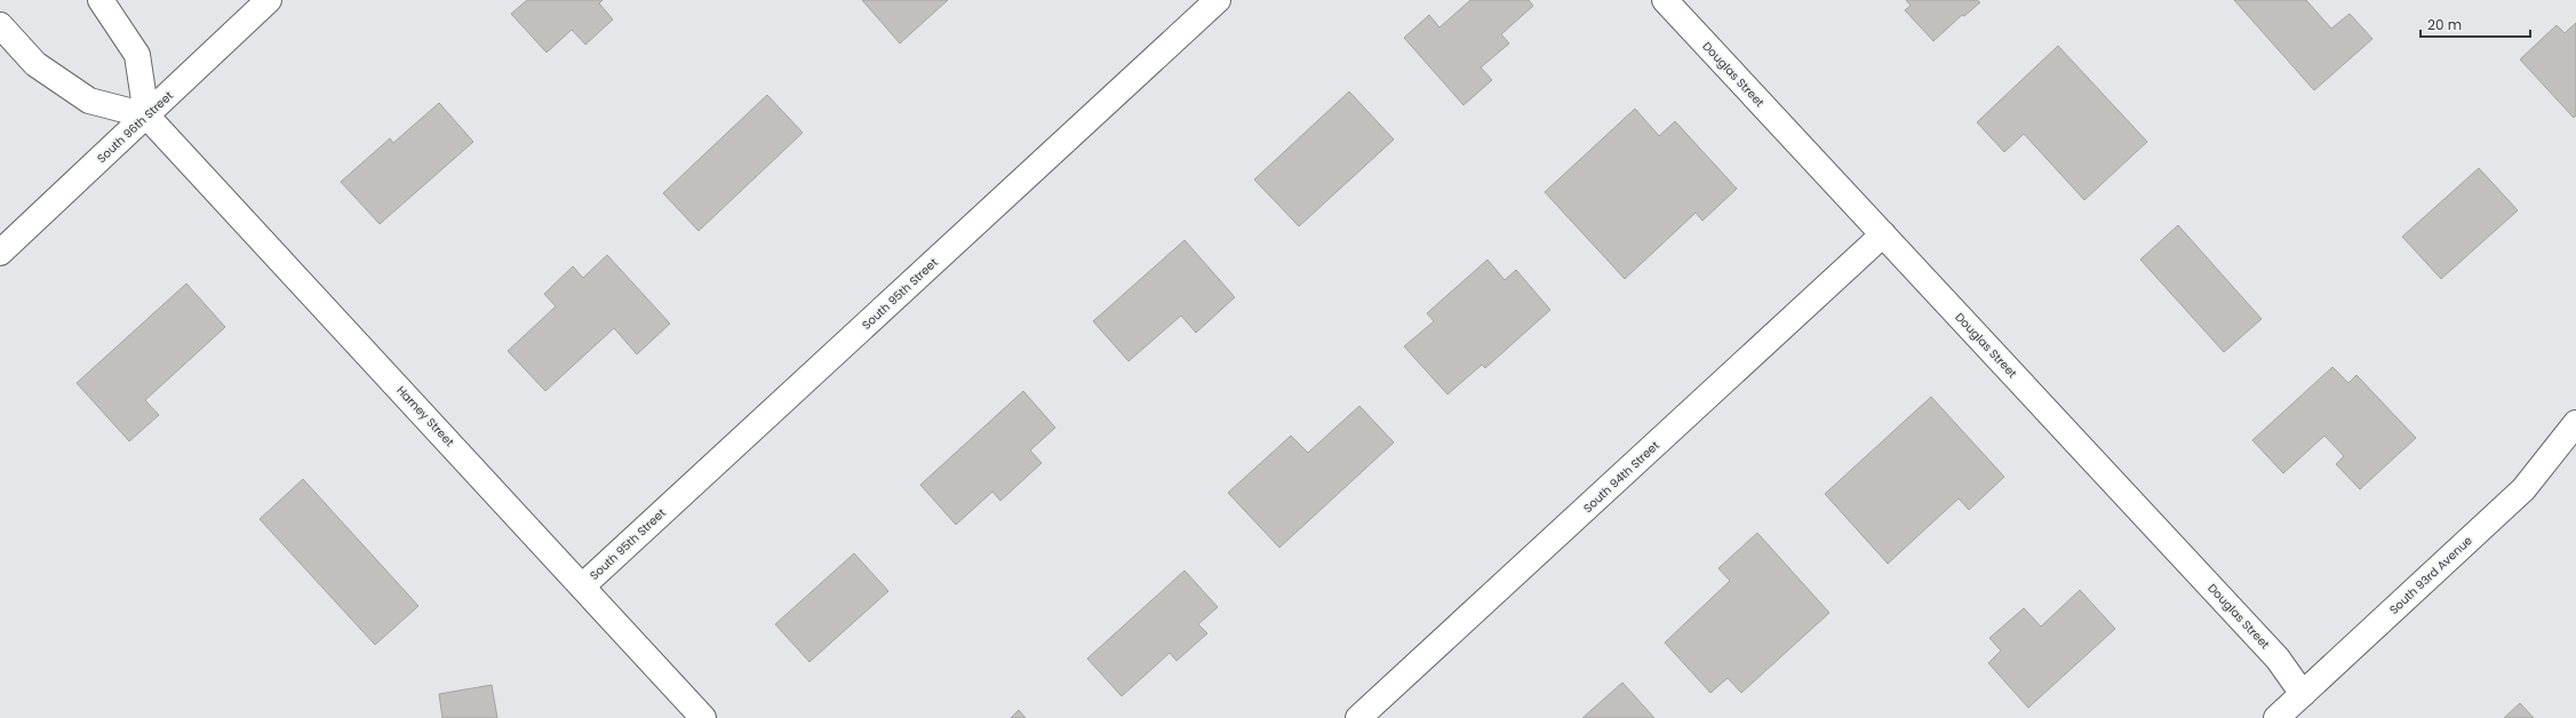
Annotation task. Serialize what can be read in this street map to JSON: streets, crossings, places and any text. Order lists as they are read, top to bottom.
{
  "streets": {
    "street": [
      "Douglas Street",
      "South 96th Street",
      "South 95th Street",
      "Harney Street",
      "South 94th Street",
      "South 93rd Avenue"
    ]
  },
  "crossings": [
    ["Douglas Street", "South 94th Street"],
    ["Douglas Street", "South 93rd Avenue"],
    ["South 96th Street", "Harney Street"],
    ["South 95th Street", "Harney Street"]
  ],
  "scale_bar": "20 m"
}
